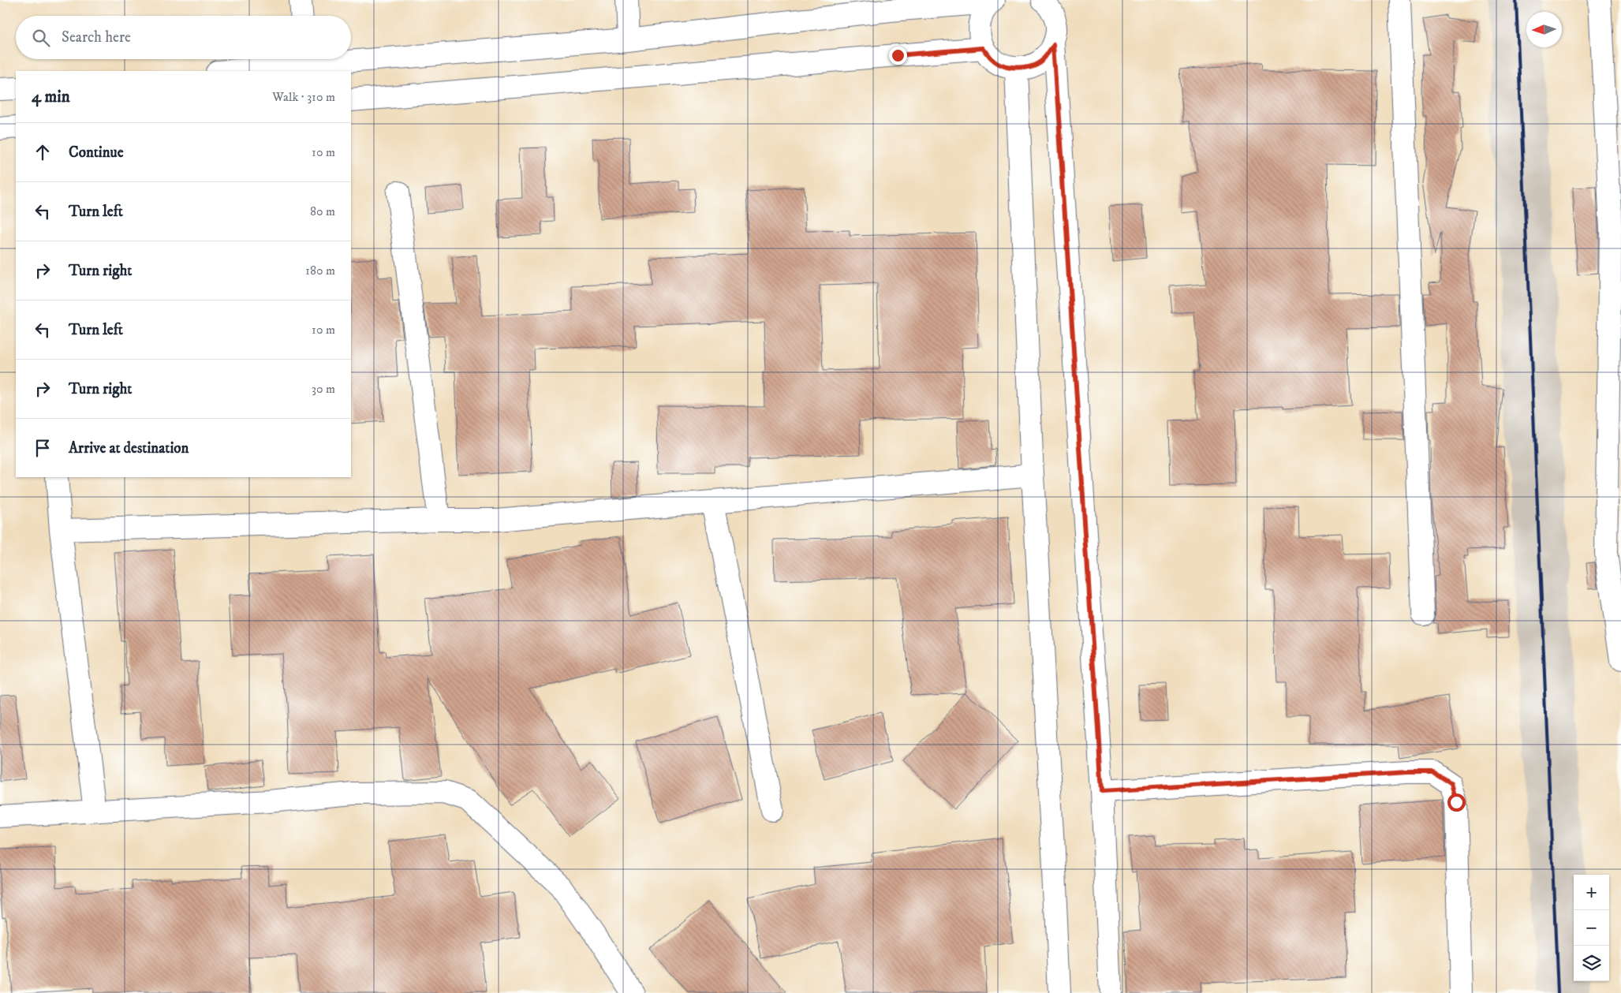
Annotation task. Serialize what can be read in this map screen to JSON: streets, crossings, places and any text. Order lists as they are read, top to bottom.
{
  "north": "left",
  "page": {
    "search": "Search here",
    "heading": ["4 min", "Walk · 310 m"],
    "list": [
      ["Continue", "10 m"],
      ["Turn left", "80 m"],
      ["Turn right", "180 m"],
      ["Turn left", "10 m"],
      ["Turn right", "30 m"],
      "Arrive at destination"
    ],
    "map_buttons": ["+", "−"]
  }
}
